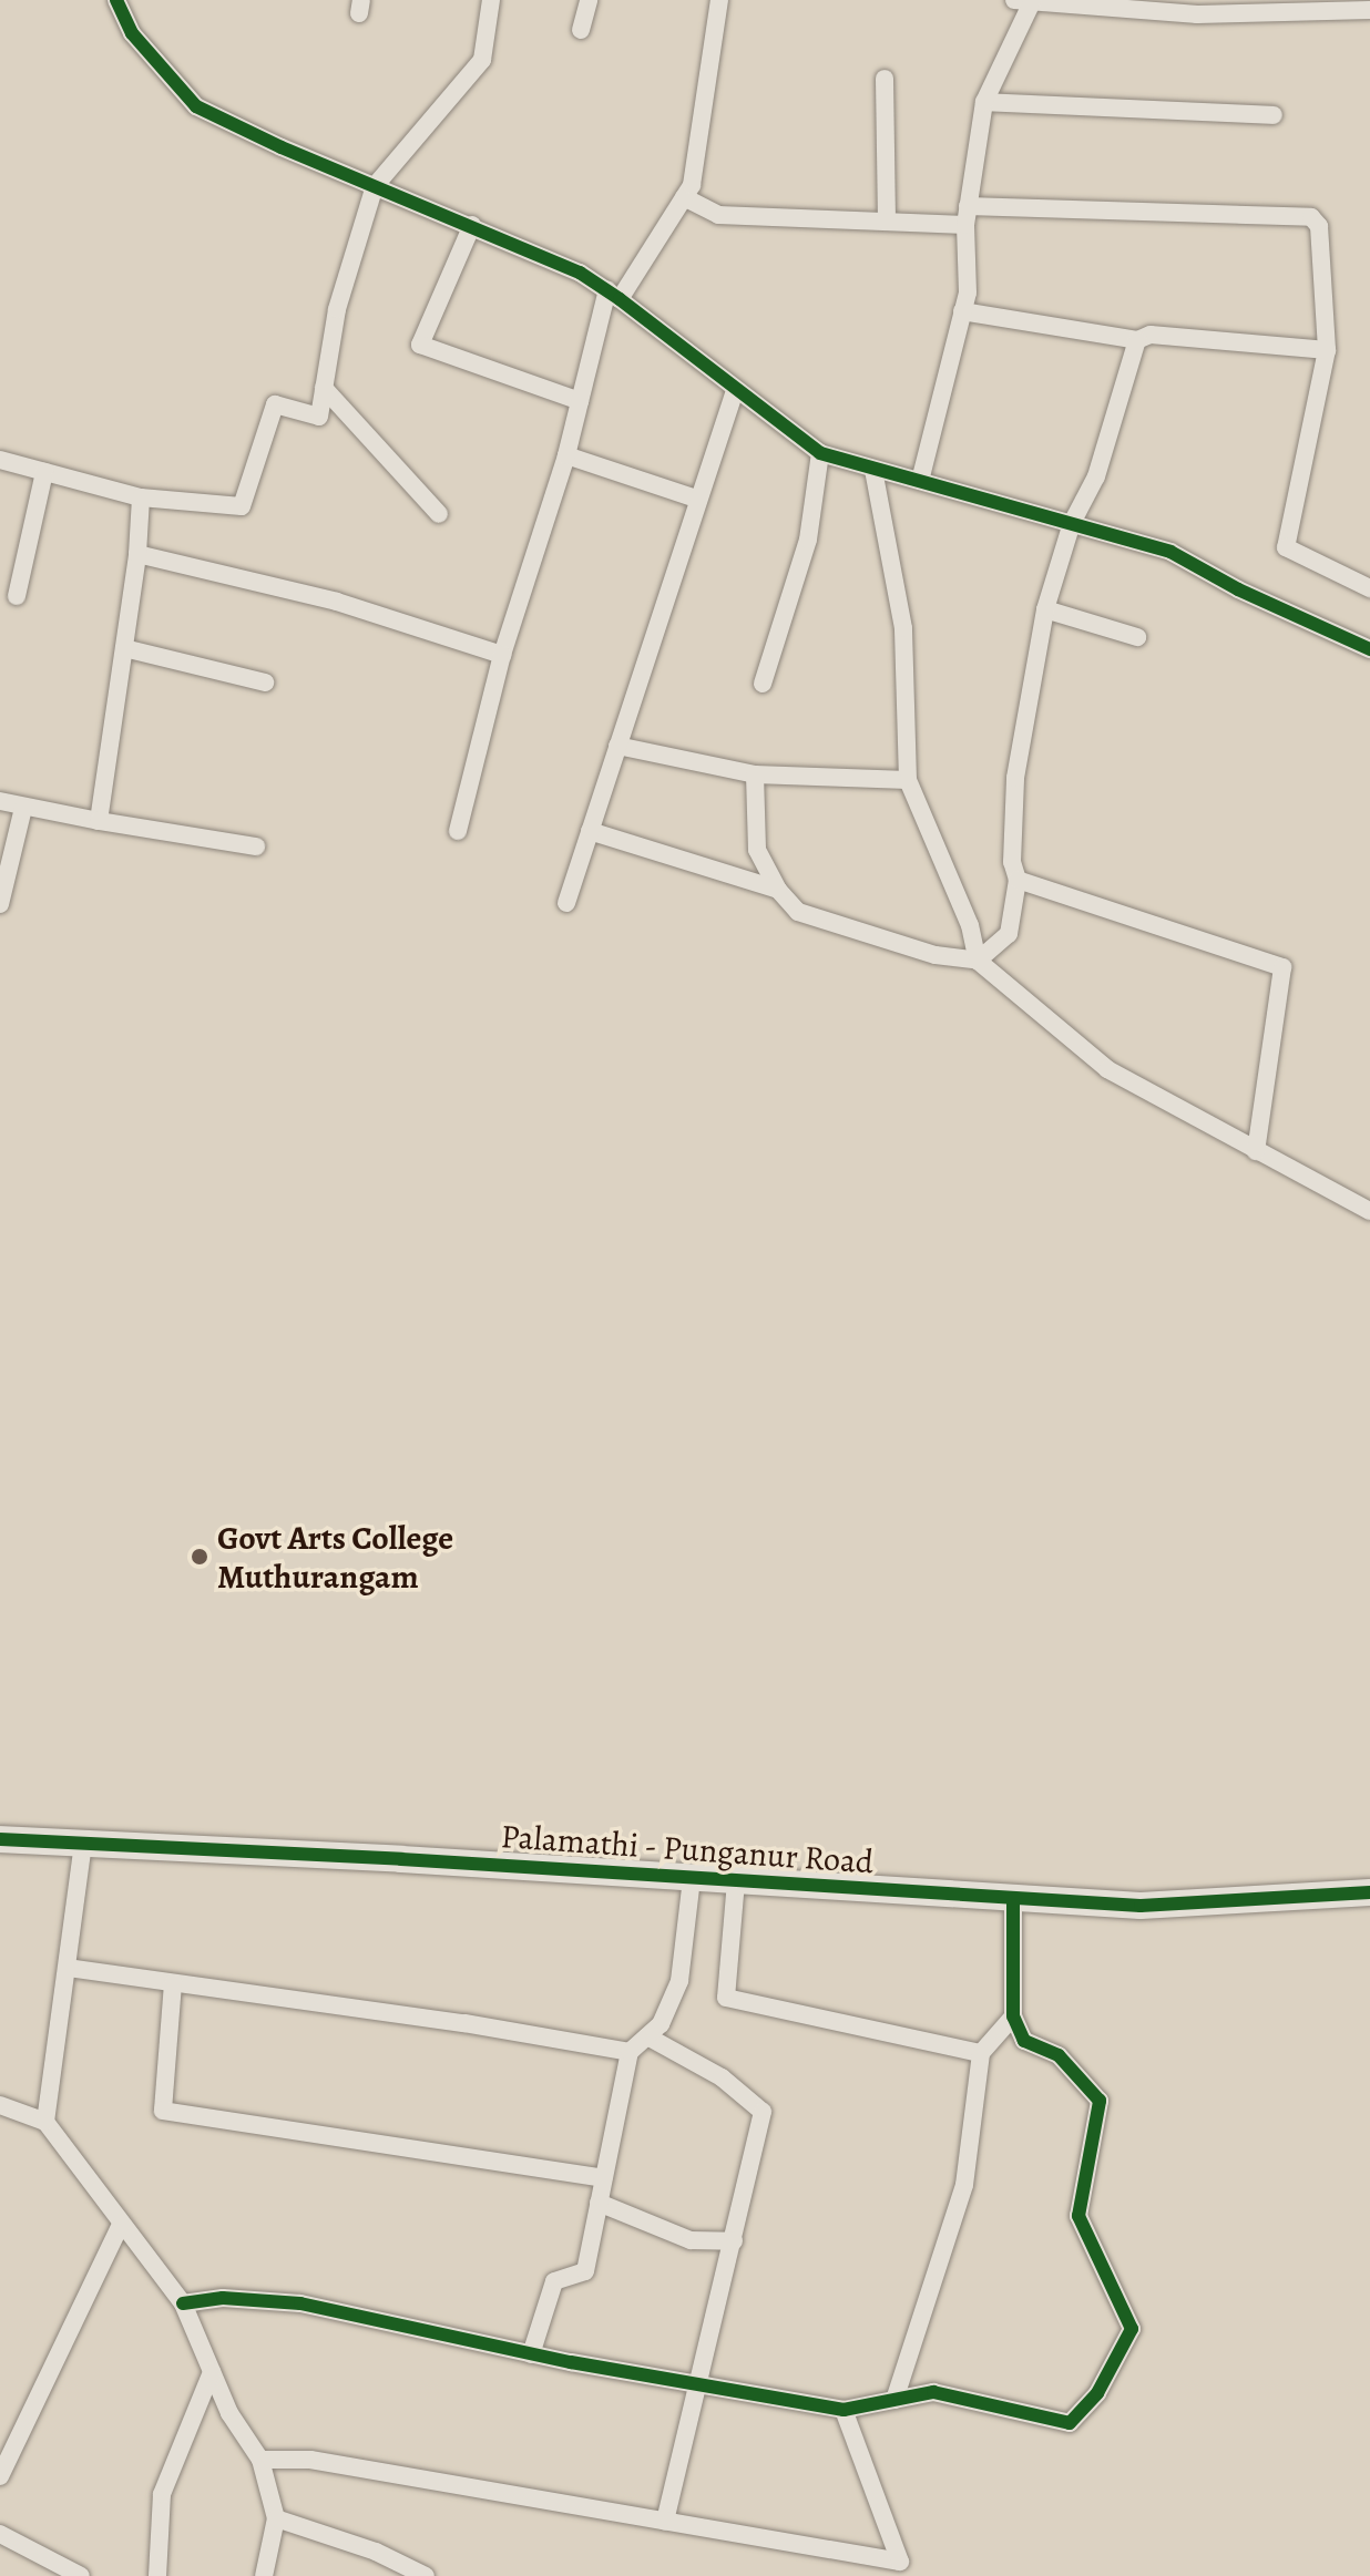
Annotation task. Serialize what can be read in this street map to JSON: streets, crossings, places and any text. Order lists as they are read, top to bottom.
{
  "streets": {
    "street": ["Palamathi - Punganur Road"]
  },
  "places": ["Govt Arts College Muthurangam"]
}
